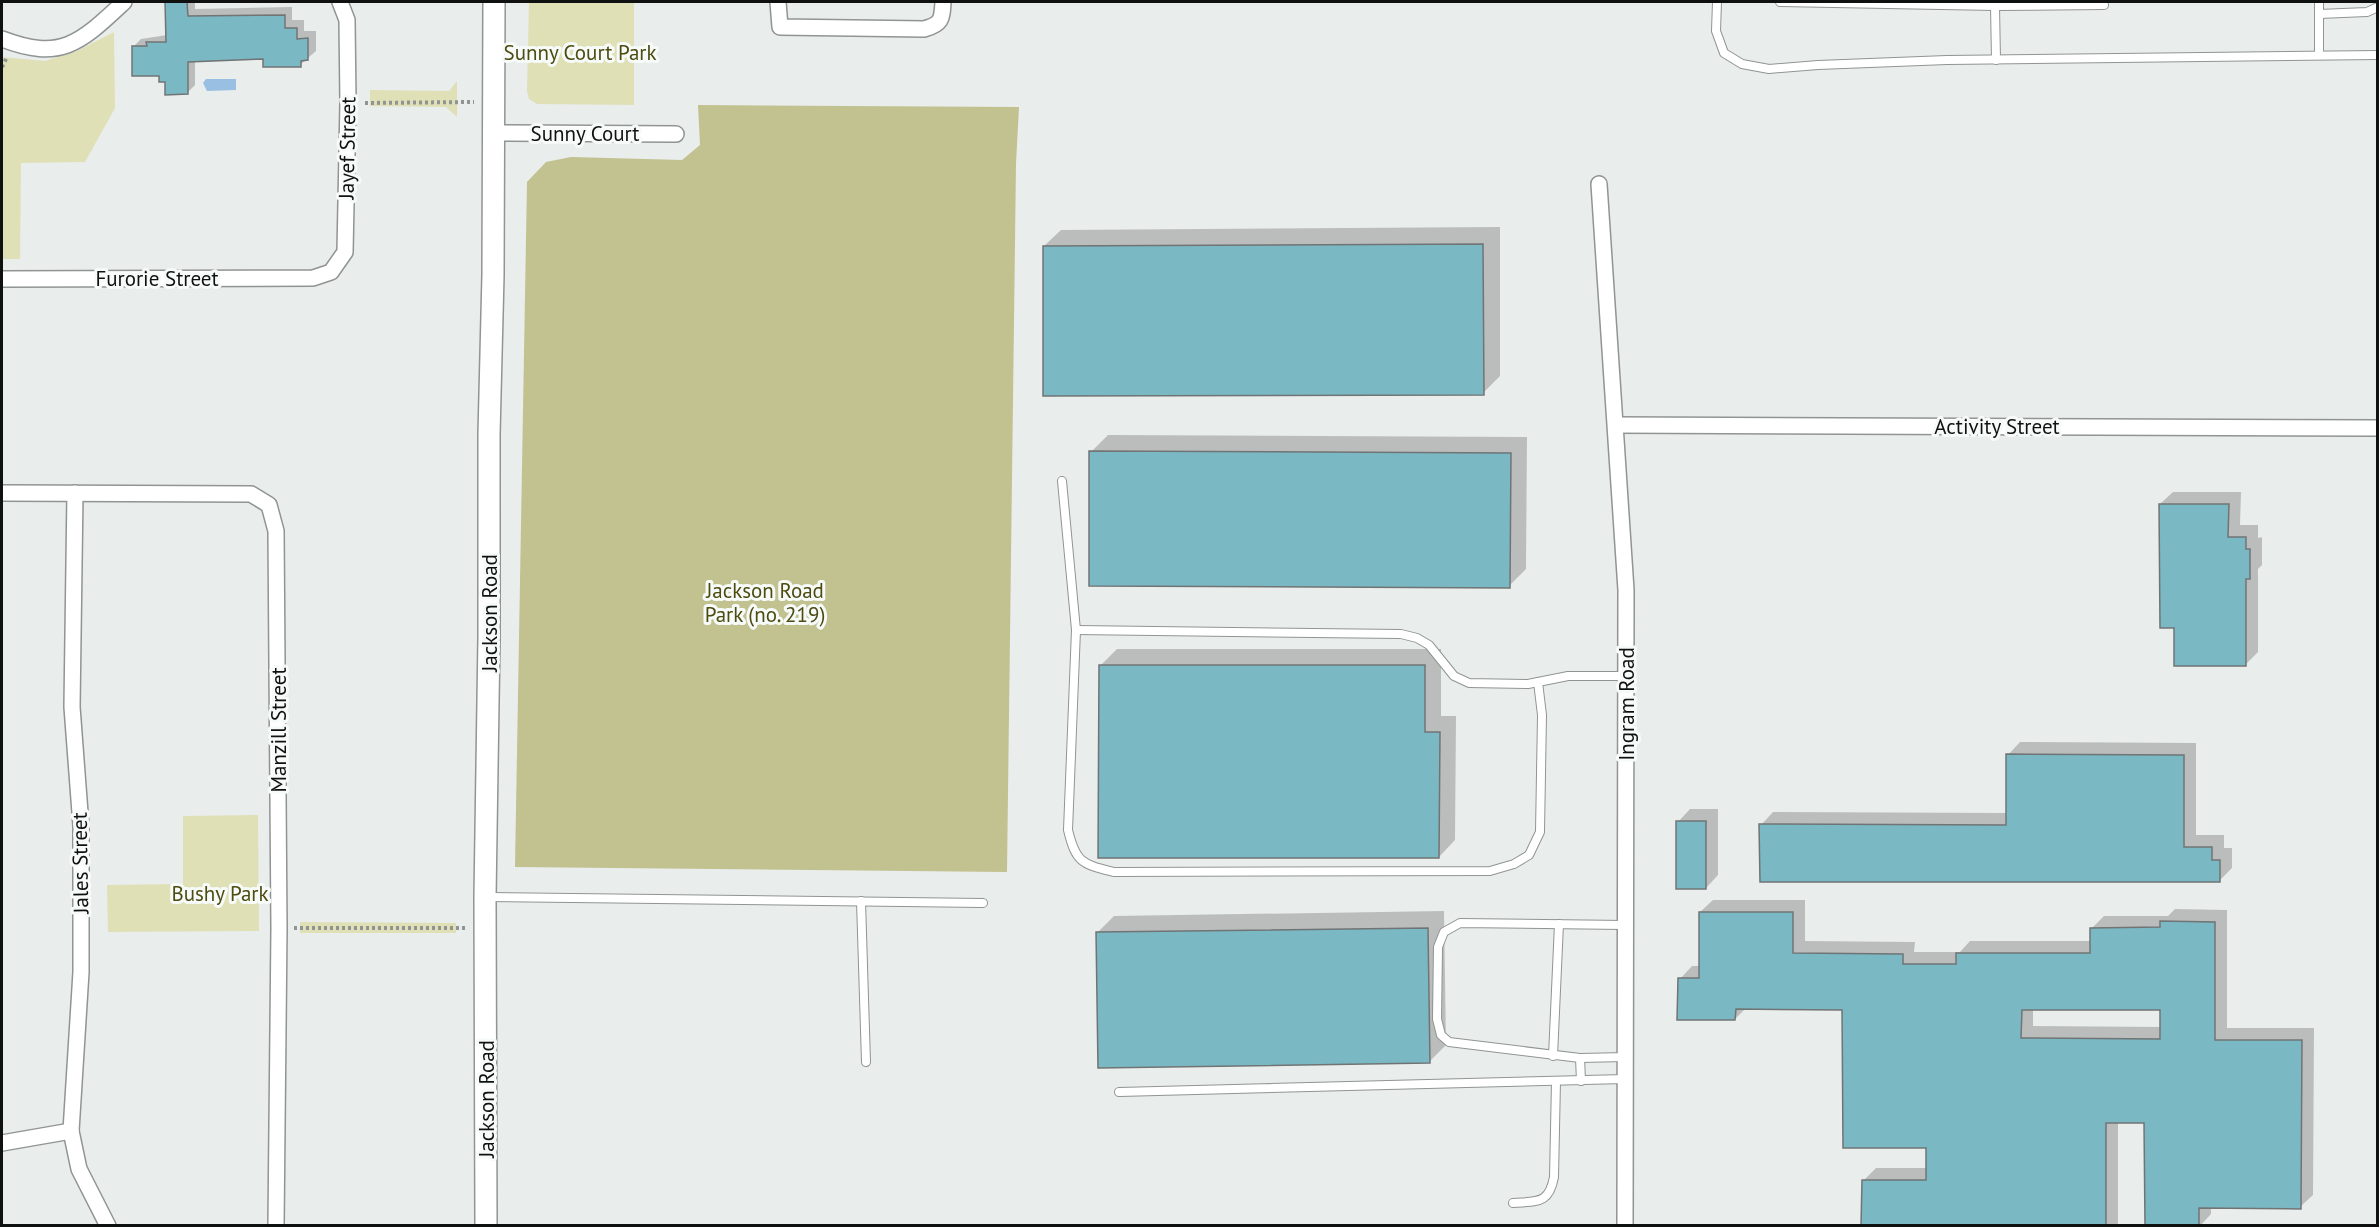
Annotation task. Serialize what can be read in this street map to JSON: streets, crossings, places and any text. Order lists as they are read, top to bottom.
{
  "streets": {
    "street": [
      "Sunny Court",
      "Jayef Street",
      "Furorie Street",
      "Activity Street",
      "Jackson Road",
      "Ingram Road",
      "Manzill Street",
      "Jales Street"
    ]
  },
  "crossings": [
    ["Sunny Court", "Jackson Road"],
    ["Jayef Street", "Furorie Street"],
    ["Activity Street", "Ingram Road"],
    ["Manzill Street", "Jales Street"]
  ],
  "parks": ["Sunny Court Park", "Jackson Road Park (no. 219)", "Bushy Park"]
}
